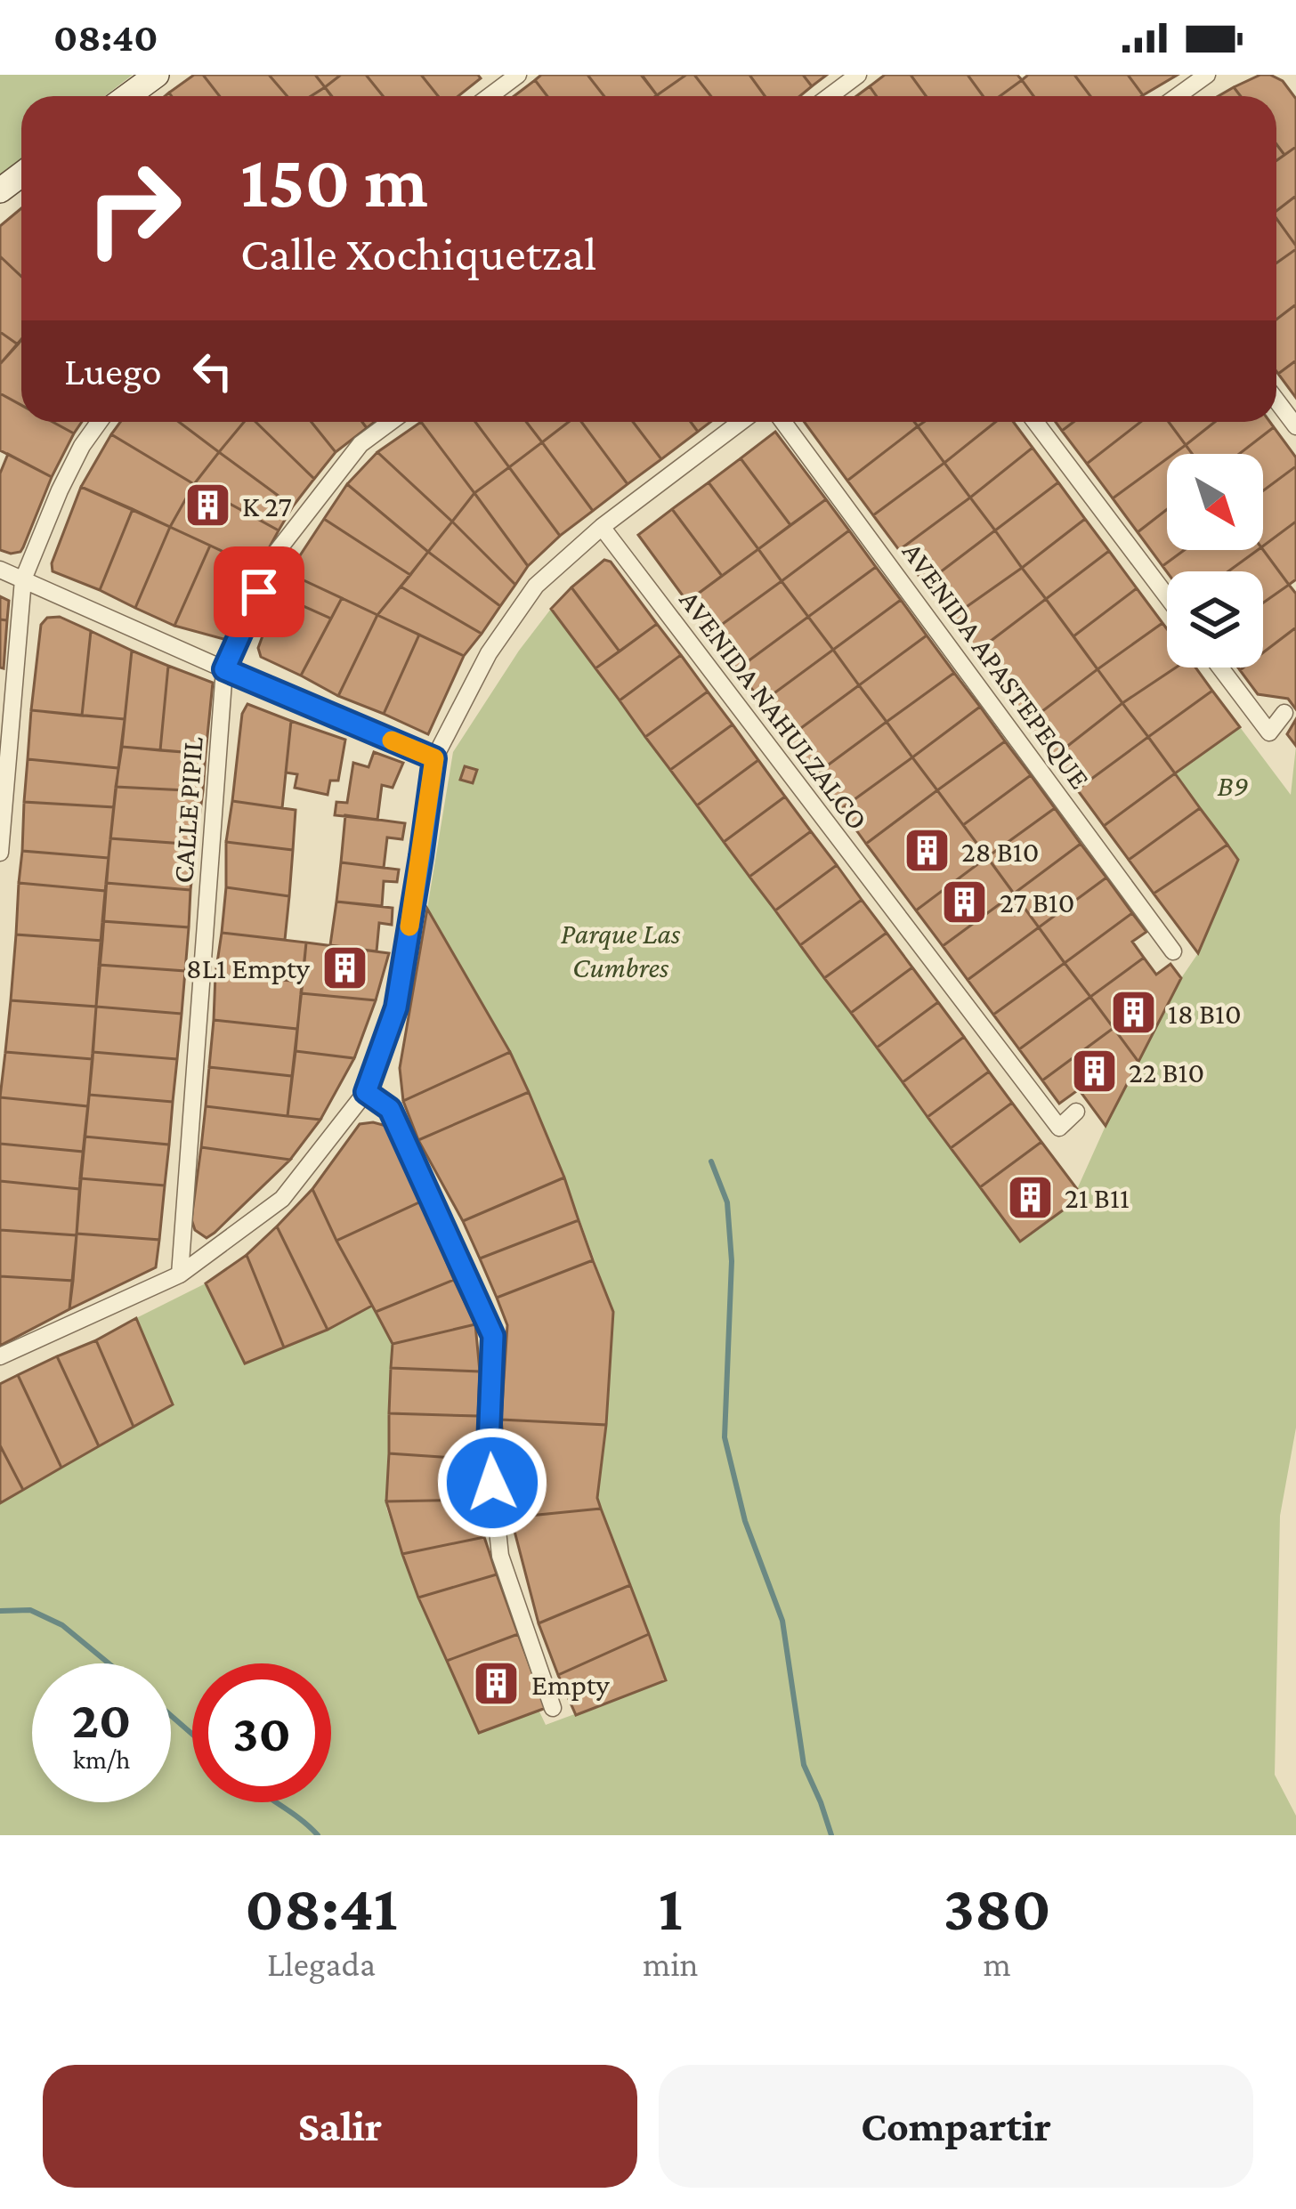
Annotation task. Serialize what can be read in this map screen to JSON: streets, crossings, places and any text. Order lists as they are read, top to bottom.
{
  "streets": {
    "street": ["AVENIDA APASTEPEQUE", "AVENIDA NAHULZALCO", "CALLE PIPIL"]
  },
  "parks": ["B9", "Parque Las Cumbres"],
  "places": {
    "building": [
      "K 27",
      "28 B10",
      "27 B10",
      "8L1 Empty",
      "18 B10",
      "22 B10",
      "21 B11",
      "Empty"
    ]
  },
  "north": "bottom right",
  "page": {
    "status": "08:40",
    "turn": ["150 m", "Calle Xochiquetzal"],
    "then": "Luego",
    "speed": "20 km/h",
    "limit": "30",
    "eta": [
      "08:41",
      "Llegada",
      "1",
      "min",
      "380",
      "m"
    ],
    "buttons": ["Salir", "Compartir"]
  }
}
